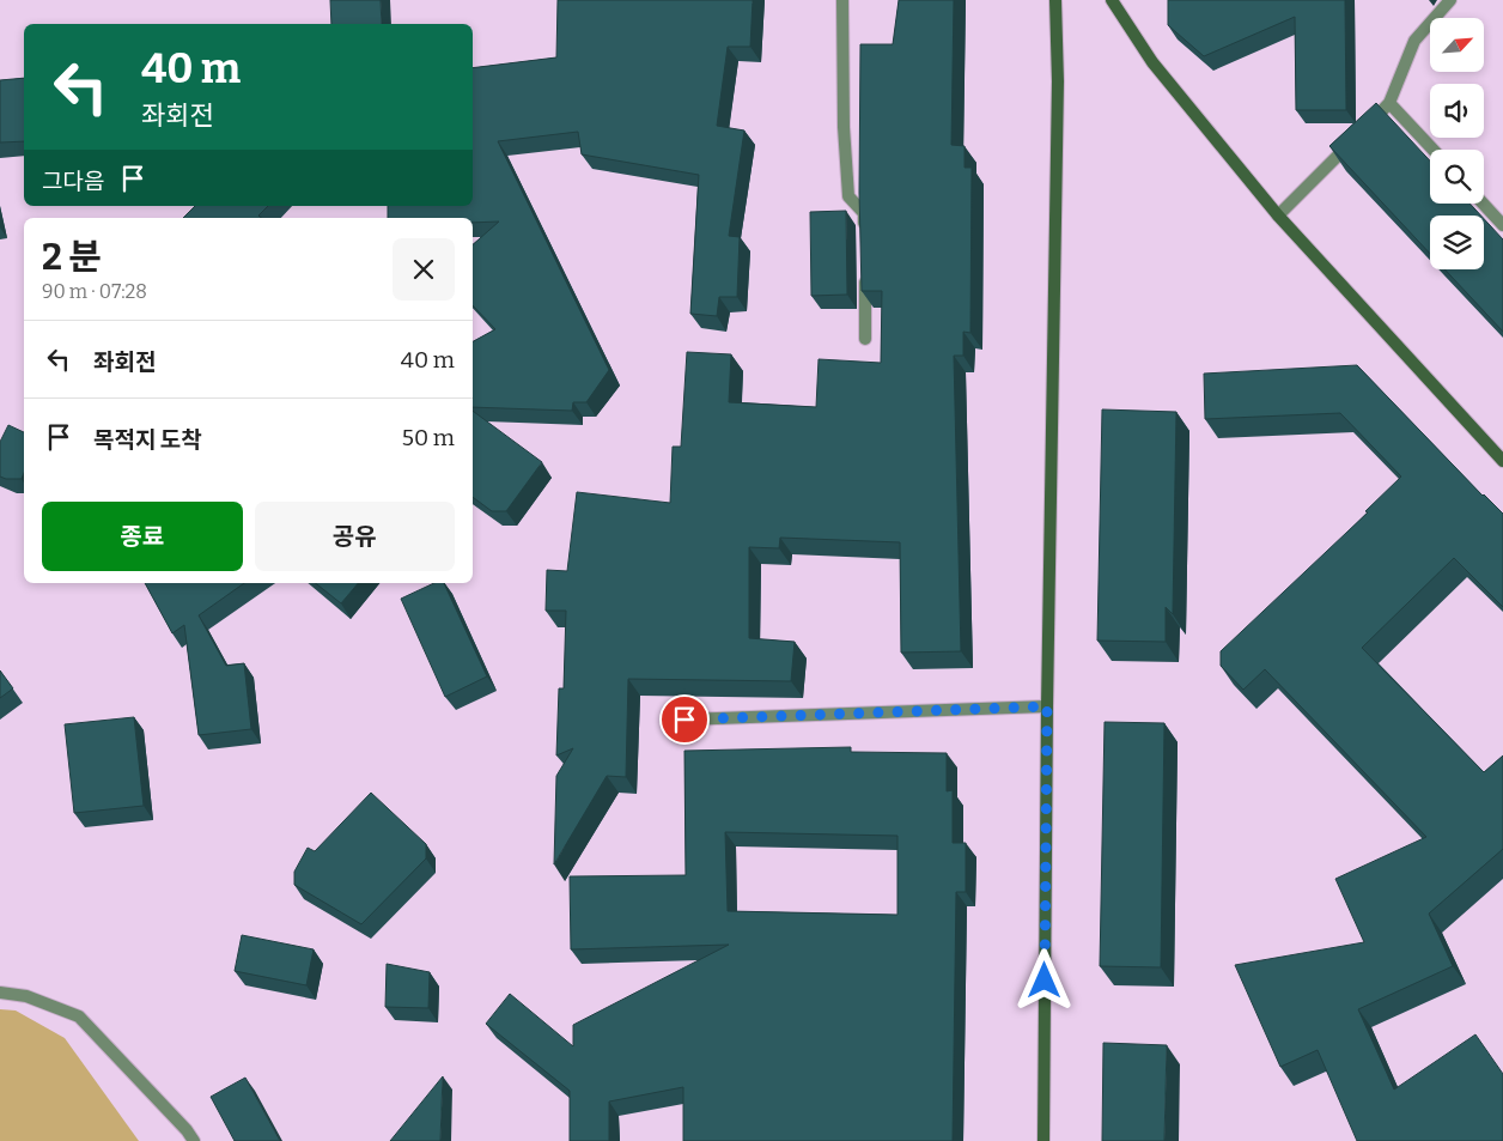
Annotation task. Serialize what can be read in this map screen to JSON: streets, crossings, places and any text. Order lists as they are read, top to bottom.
{
  "north": "top right",
  "page": {
    "turn": ["40 m", "좌회전"],
    "then": "그다음",
    "heading": ["2 분", "90 m · 07:28"],
    "list": [
      {
        "name": "좌회전",
        "value": "40 m"
      },
      {
        "name": "목적지 도착",
        "value": "50 m"
      }
    ],
    "buttons": ["종료", "공유"]
  }
}
